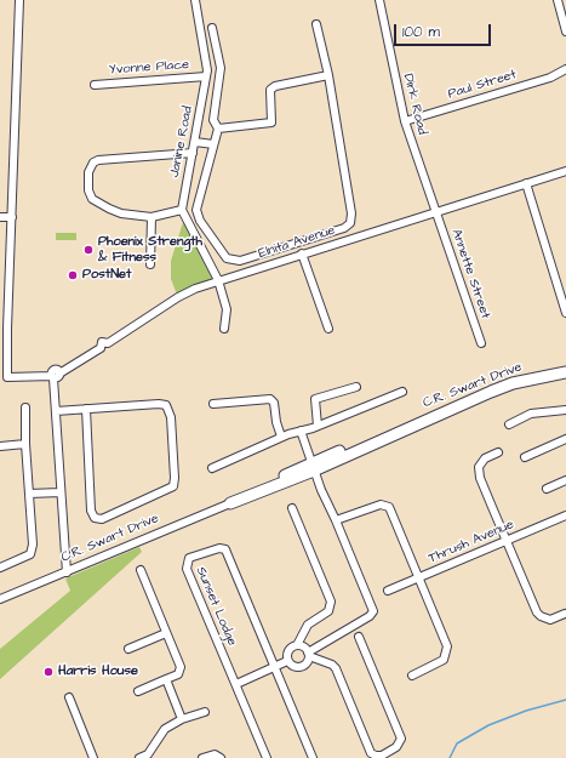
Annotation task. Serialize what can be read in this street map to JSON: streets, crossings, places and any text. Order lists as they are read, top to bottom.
{
  "streets": {
    "street": [
      "Yvonne Place",
      "Paul Street",
      "Dirk Road",
      "Janine Road",
      "Elnita Avenue",
      "Annette Street",
      "C.R. Swart Drive",
      "Thrush Avenue",
      "Sunset Lodge"
    ]
  },
  "crossings": [
    ["Yvonne Place", "Janine Road"],
    ["Paul Street", "Dirk Road"],
    ["Dirk Road", "Elnita Avenue"],
    ["Dirk Road", "Annette Street"],
    ["Elnita Avenue", "Annette Street"]
  ],
  "places": ["Phoenix Strength & Fitness", "PostNet", "Harris House"],
  "scale_bar": "100 m"
}
